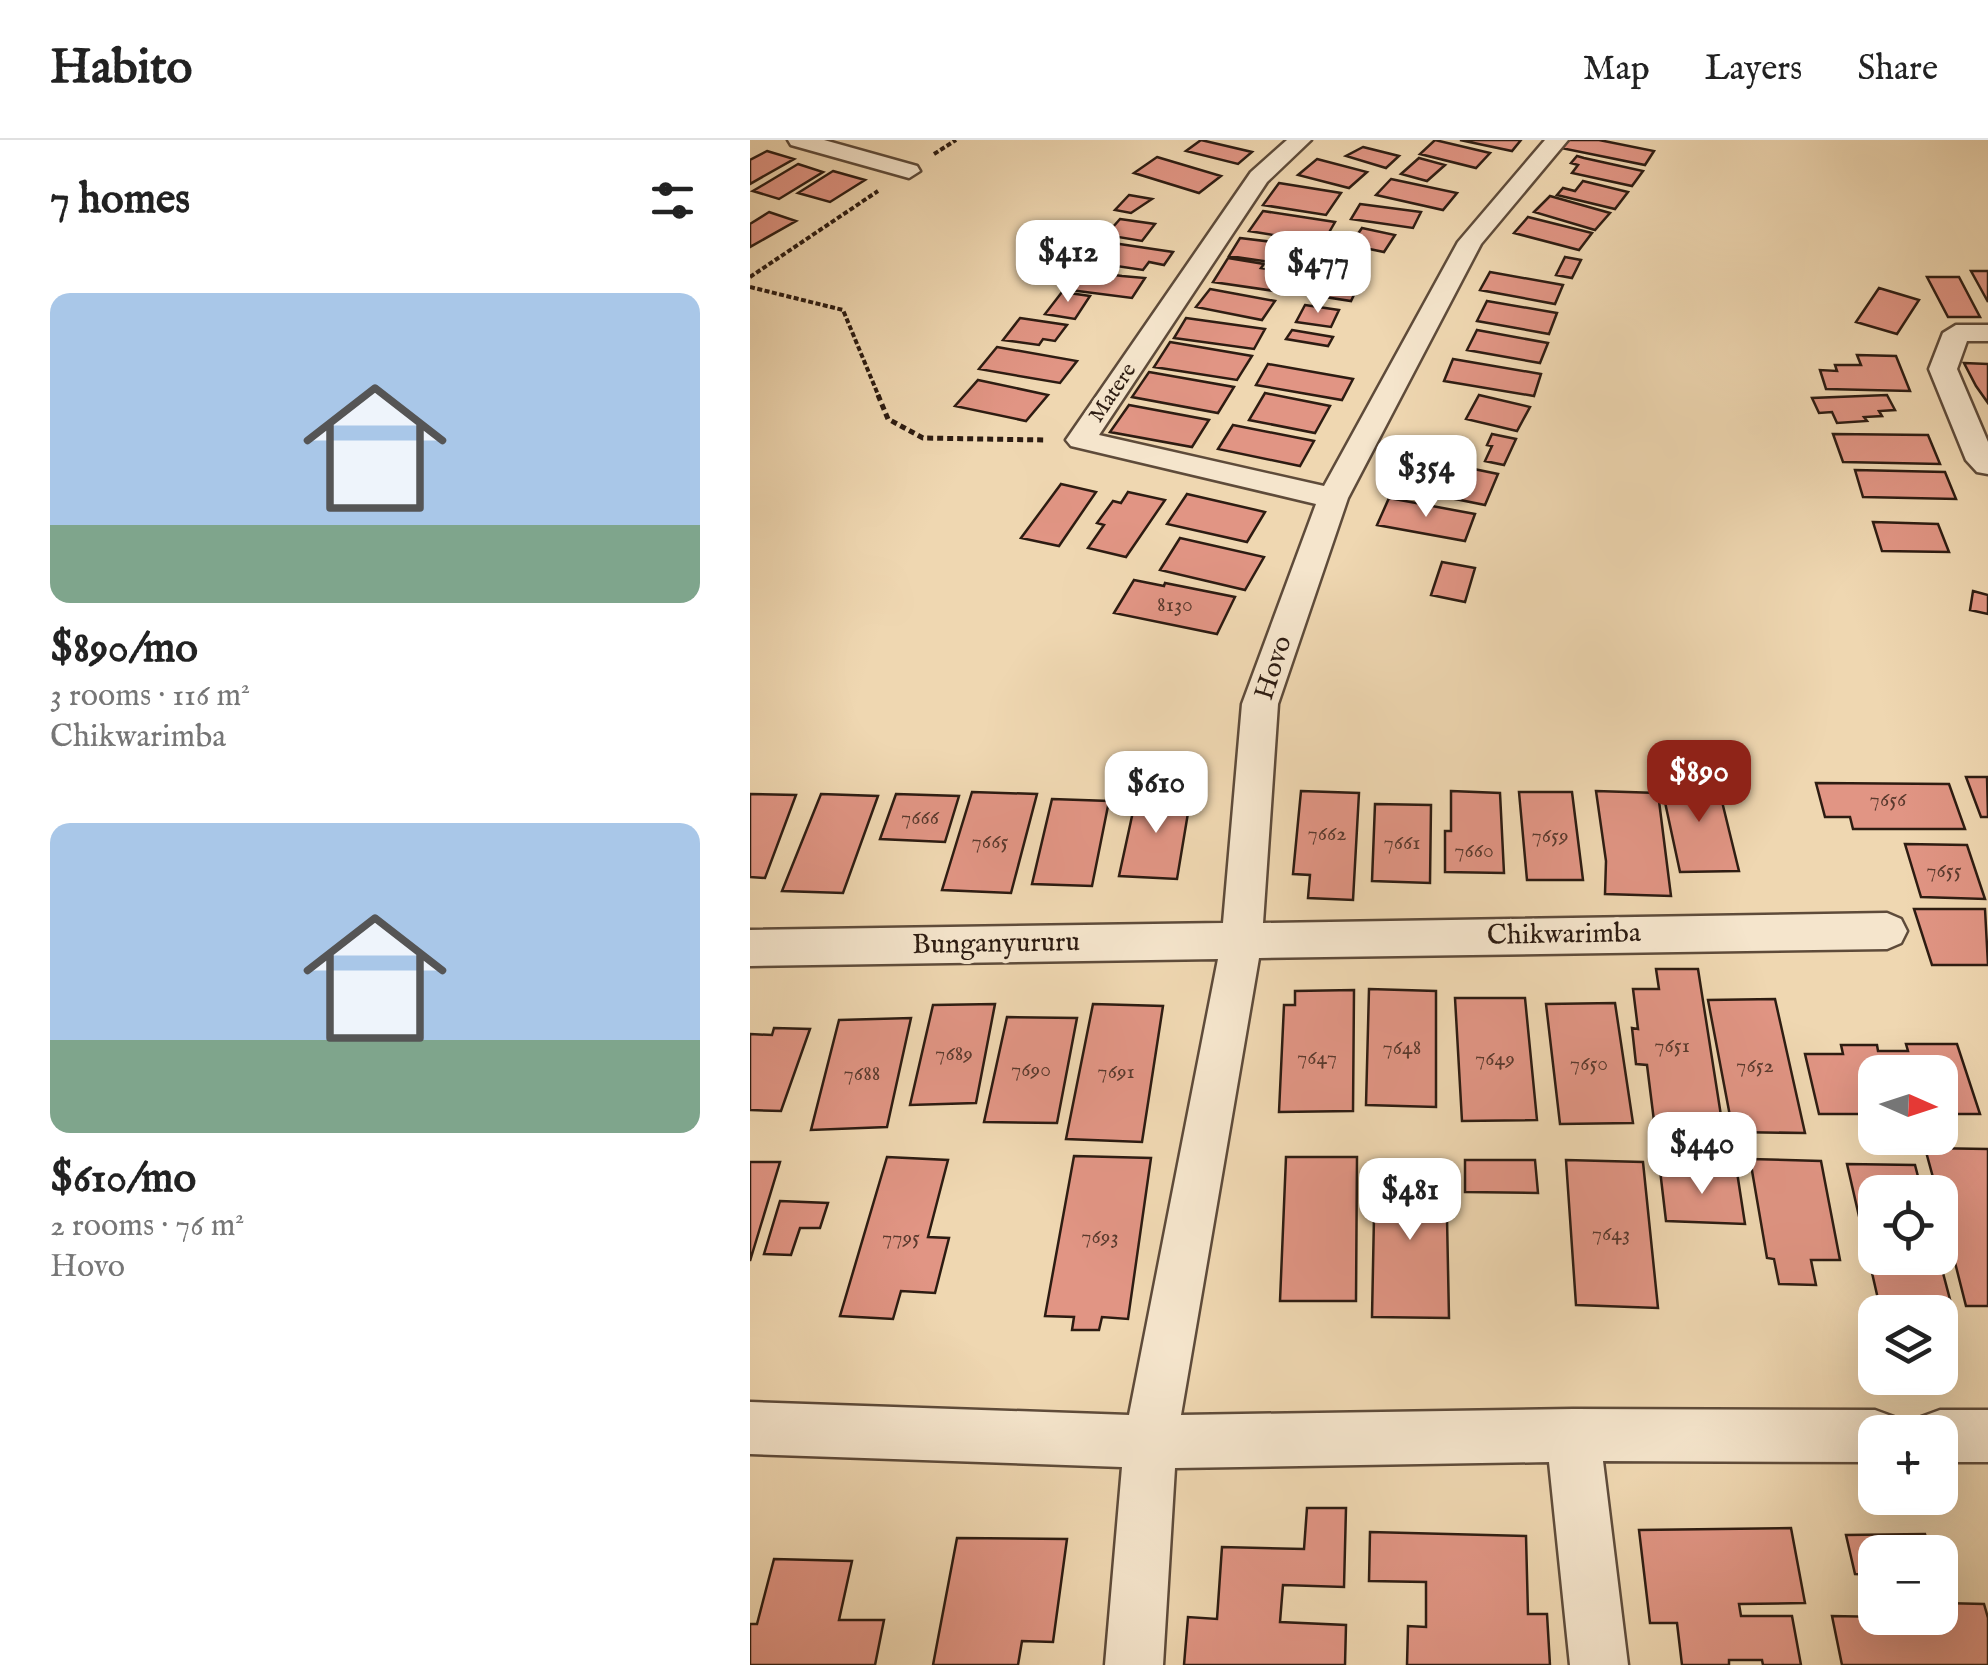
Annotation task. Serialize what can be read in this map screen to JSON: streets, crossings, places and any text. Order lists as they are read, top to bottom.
{
  "streets": {
    "street": [
      "Matere",
      "Hovo",
      "Chikwarimba",
      "Bunganyururu"
    ]
  },
  "crossings": [
    ["Matere", "Hovo"],
    ["Hovo", "Chikwarimba"],
    ["Hovo", "Bunganyururu"],
    ["Chikwarimba", "Bunganyururu"]
  ],
  "house_numbers": [
    "8130",
    "7656",
    "7666",
    "7662",
    "7659",
    "7665",
    "7661",
    "7660",
    "7655",
    "7651",
    "7648",
    "7689",
    "7647",
    "7649",
    "7650",
    "7652",
    "7690",
    "7691",
    "7688",
    "7643",
    "7693",
    "7795"
  ],
  "north": "right",
  "page": {
    "header": "Habito",
    "nav": ["Map", "Layers", "Share"],
    "heading": "7 homes",
    "price": [
      "$412",
      "$477",
      "$354",
      "$890",
      "$610",
      "$440",
      "$481"
    ],
    "list": [
      {
        "name": "$890/mo",
        "note": "3 rooms · 116 m² · Chikwarimba"
      },
      {
        "name": "$610/mo",
        "note": "2 rooms · 76 m² · Hovo"
      }
    ],
    "map_buttons": ["+", "−"]
  }
}
